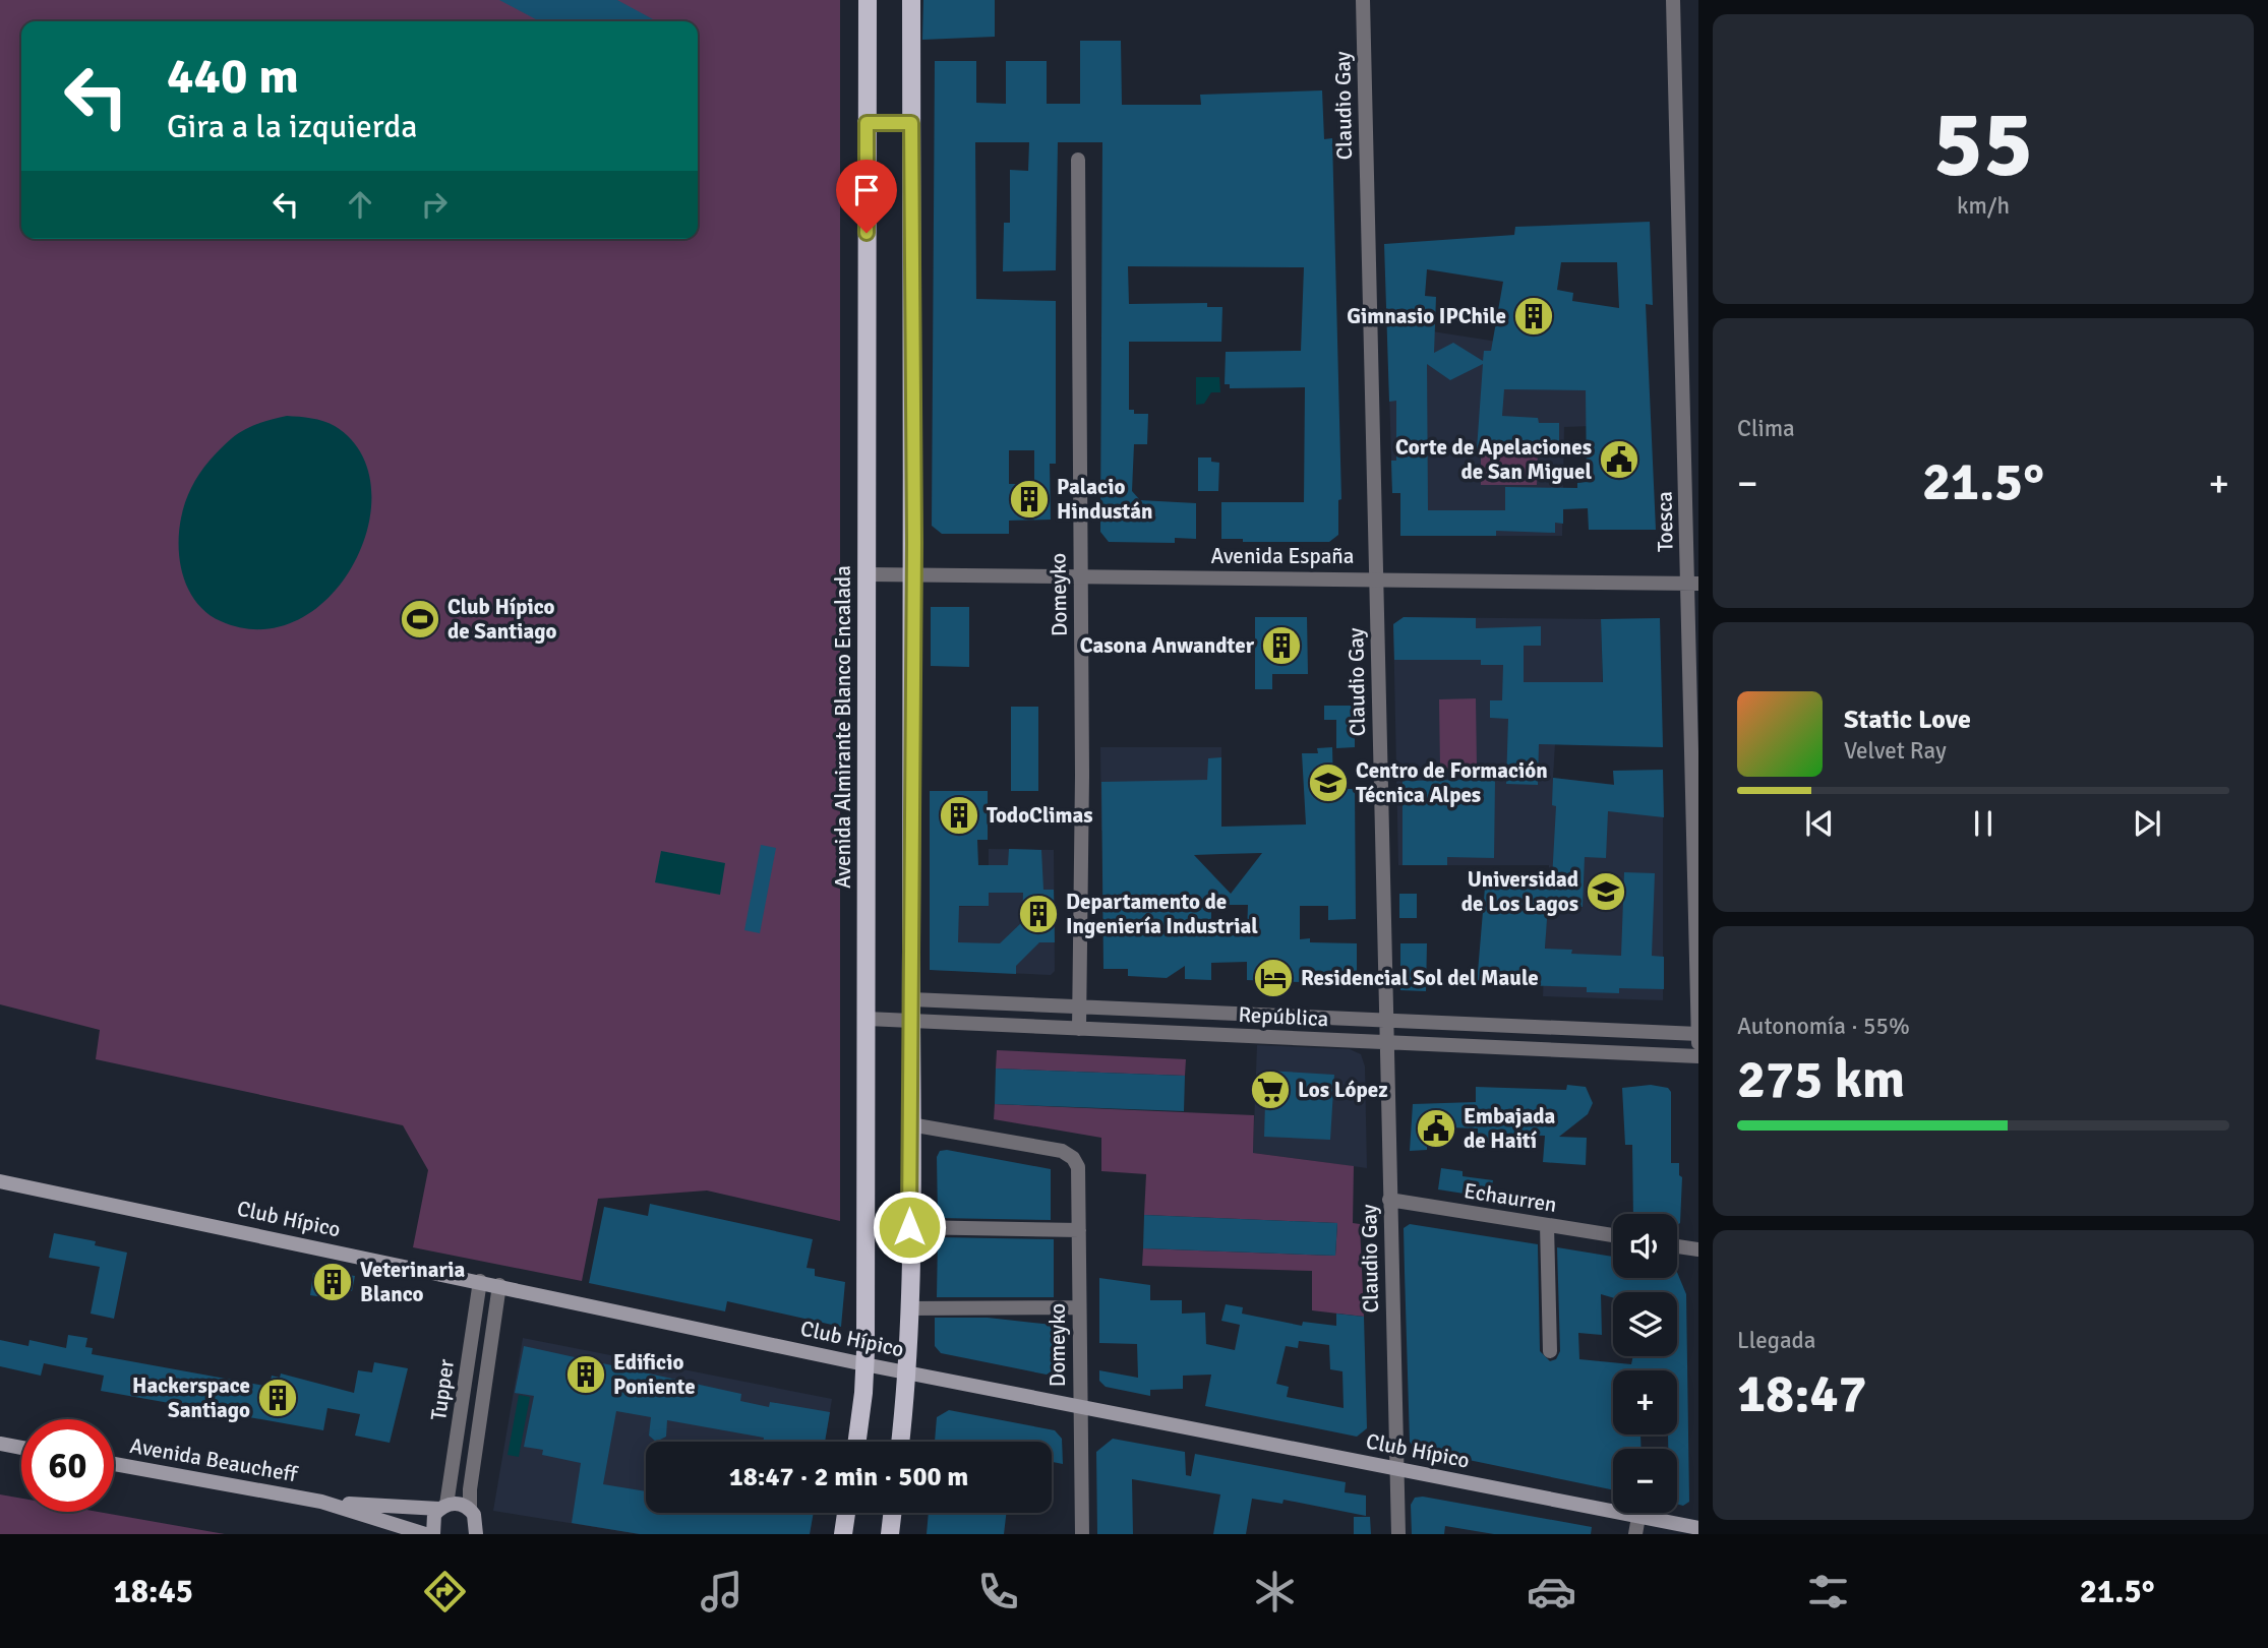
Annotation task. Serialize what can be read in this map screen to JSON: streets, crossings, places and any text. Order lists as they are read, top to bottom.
{
  "streets": {
    "main road": ["Avenida Almirante Blanco Encalada", "Club Hípico", "Avenida Beaucheff"],
    "street": [
      "Claudio Gay",
      "Toesca",
      "Avenida España",
      "Domeyko",
      "República",
      "Echaurren",
      "Tupper"
    ]
  },
  "crossings": [
    ["Claudio Gay", "Avenida España"],
    ["Claudio Gay", "República"],
    ["Claudio Gay", "Echaurren"],
    ["Claudio Gay", "Club Hípico"],
    ["Toesca", "Avenida España"],
    ["Toesca", "República"],
    ["Avenida España", "Domeyko"],
    ["Avenida España", "Avenida Almirante Blanco Encalada"],
    ["Domeyko", "República"],
    ["Domeyko", "Club Hípico"],
    ["Avenida Almirante Blanco Encalada", "República"],
    ["Avenida Almirante Blanco Encalada", "Club Hípico"],
    ["Club Hípico", "Tupper"],
    ["Tupper", "Avenida Beaucheff"]
  ],
  "places": {
    "building": [
      "Gimnasio IPChile",
      "Palacio Hindustán",
      "Casona Anwandter",
      "TodoClimas",
      "Departamento de Ingeniería Industrial",
      "Veterinaria Blanco",
      "Edificio Poniente",
      "Hackerspace Santiago"
    ],
    "public building": ["Corte de Apelaciones de San Miguel", "Embajada de Haití"],
    "sports": ["Club Hípico de Santiago"],
    "school or university": ["Centro de Formación Técnica Alpes", "Universidad de Los Lagos"],
    "hotel": ["Residencial Sol del Maule"],
    "supermarket": ["Los López"]
  },
  "page": {
    "tile": [
      ["55", "km/h"],
      "Clima",
      ["Autonomía · 55%", "275 km"],
      ["Llegada", "18:47"]
    ],
    "turn": ["440 m", "Gira a la izquierda"],
    "heat": ["−", "21.5°", "+"],
    "song": ["Static Love", "Velvet Ray"],
    "map_buttons": ["+", "−"],
    "limit": "60",
    "trip": "18:47 · 2 min · 500 m",
    "tabs": ["18:45", "21.5°"]
  }
}
